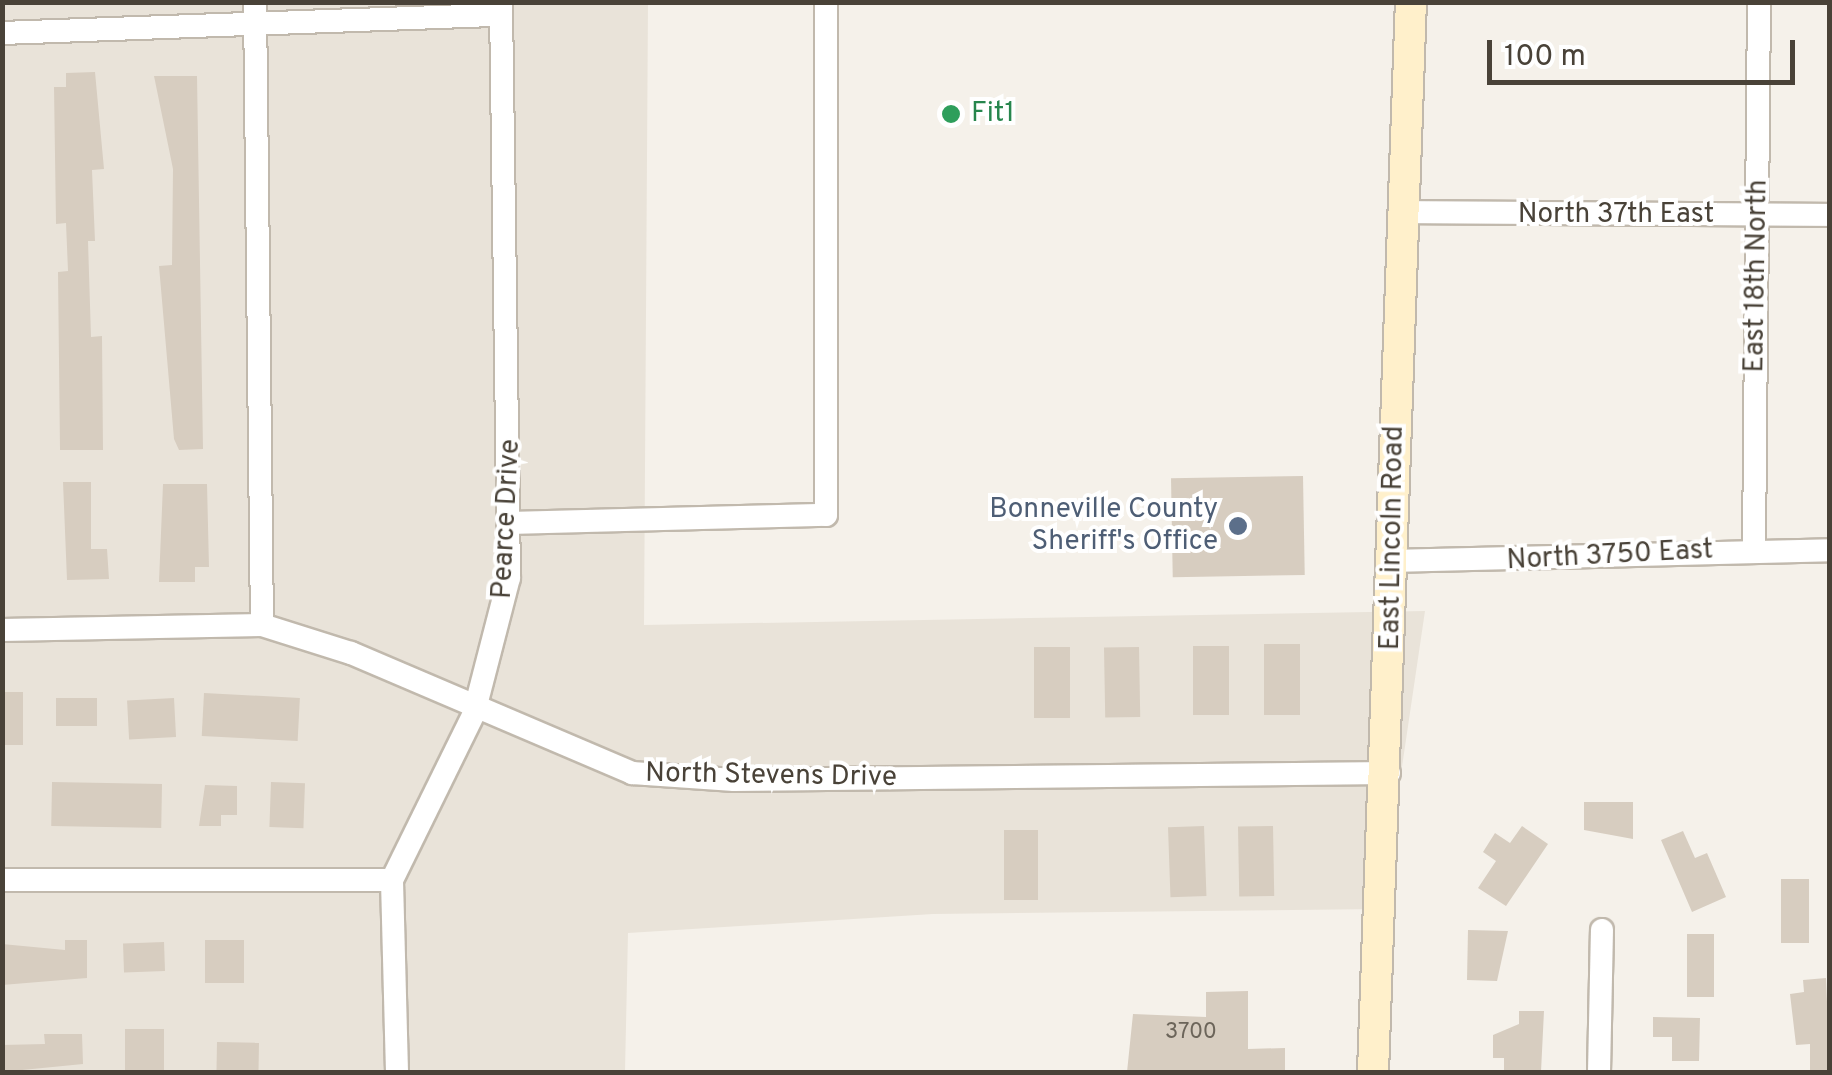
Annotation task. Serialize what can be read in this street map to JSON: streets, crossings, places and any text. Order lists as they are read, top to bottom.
{
  "streets": {
    "main road": ["East Lincoln Road"],
    "street": [
      "North 37th East",
      "East 18th North",
      "Pearce Drive",
      "North 3750 East",
      "North Stevens Drive"
    ]
  },
  "crossings": [
    ["North 37th East", "East 18th North"],
    ["North 37th East", "East Lincoln Road"],
    ["East 18th North", "North 3750 East"],
    ["Pearce Drive", "North Stevens Drive"],
    ["East Lincoln Road", "North 3750 East"],
    ["East Lincoln Road", "North Stevens Drive"]
  ],
  "places": ["Fit1", "Bonneville County Sheriff's Office"],
  "house_numbers": ["3700"],
  "scale_bar": "100 m"
}
